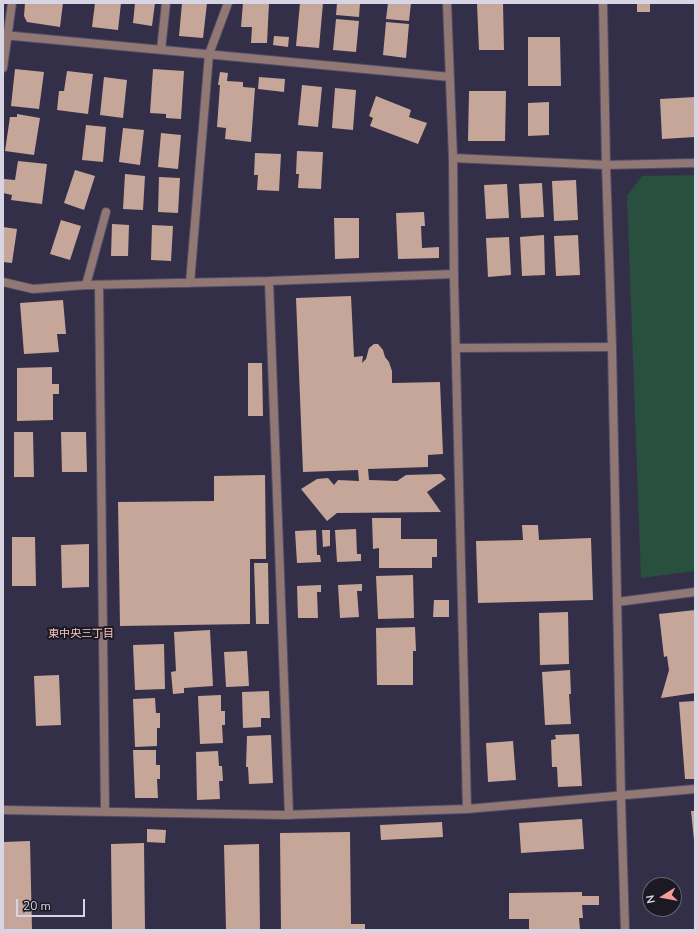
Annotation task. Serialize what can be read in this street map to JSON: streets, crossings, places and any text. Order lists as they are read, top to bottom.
{
  "districts": ["東中央三丁目"],
  "scale_bar": "20 m",
  "north": "left"
}
